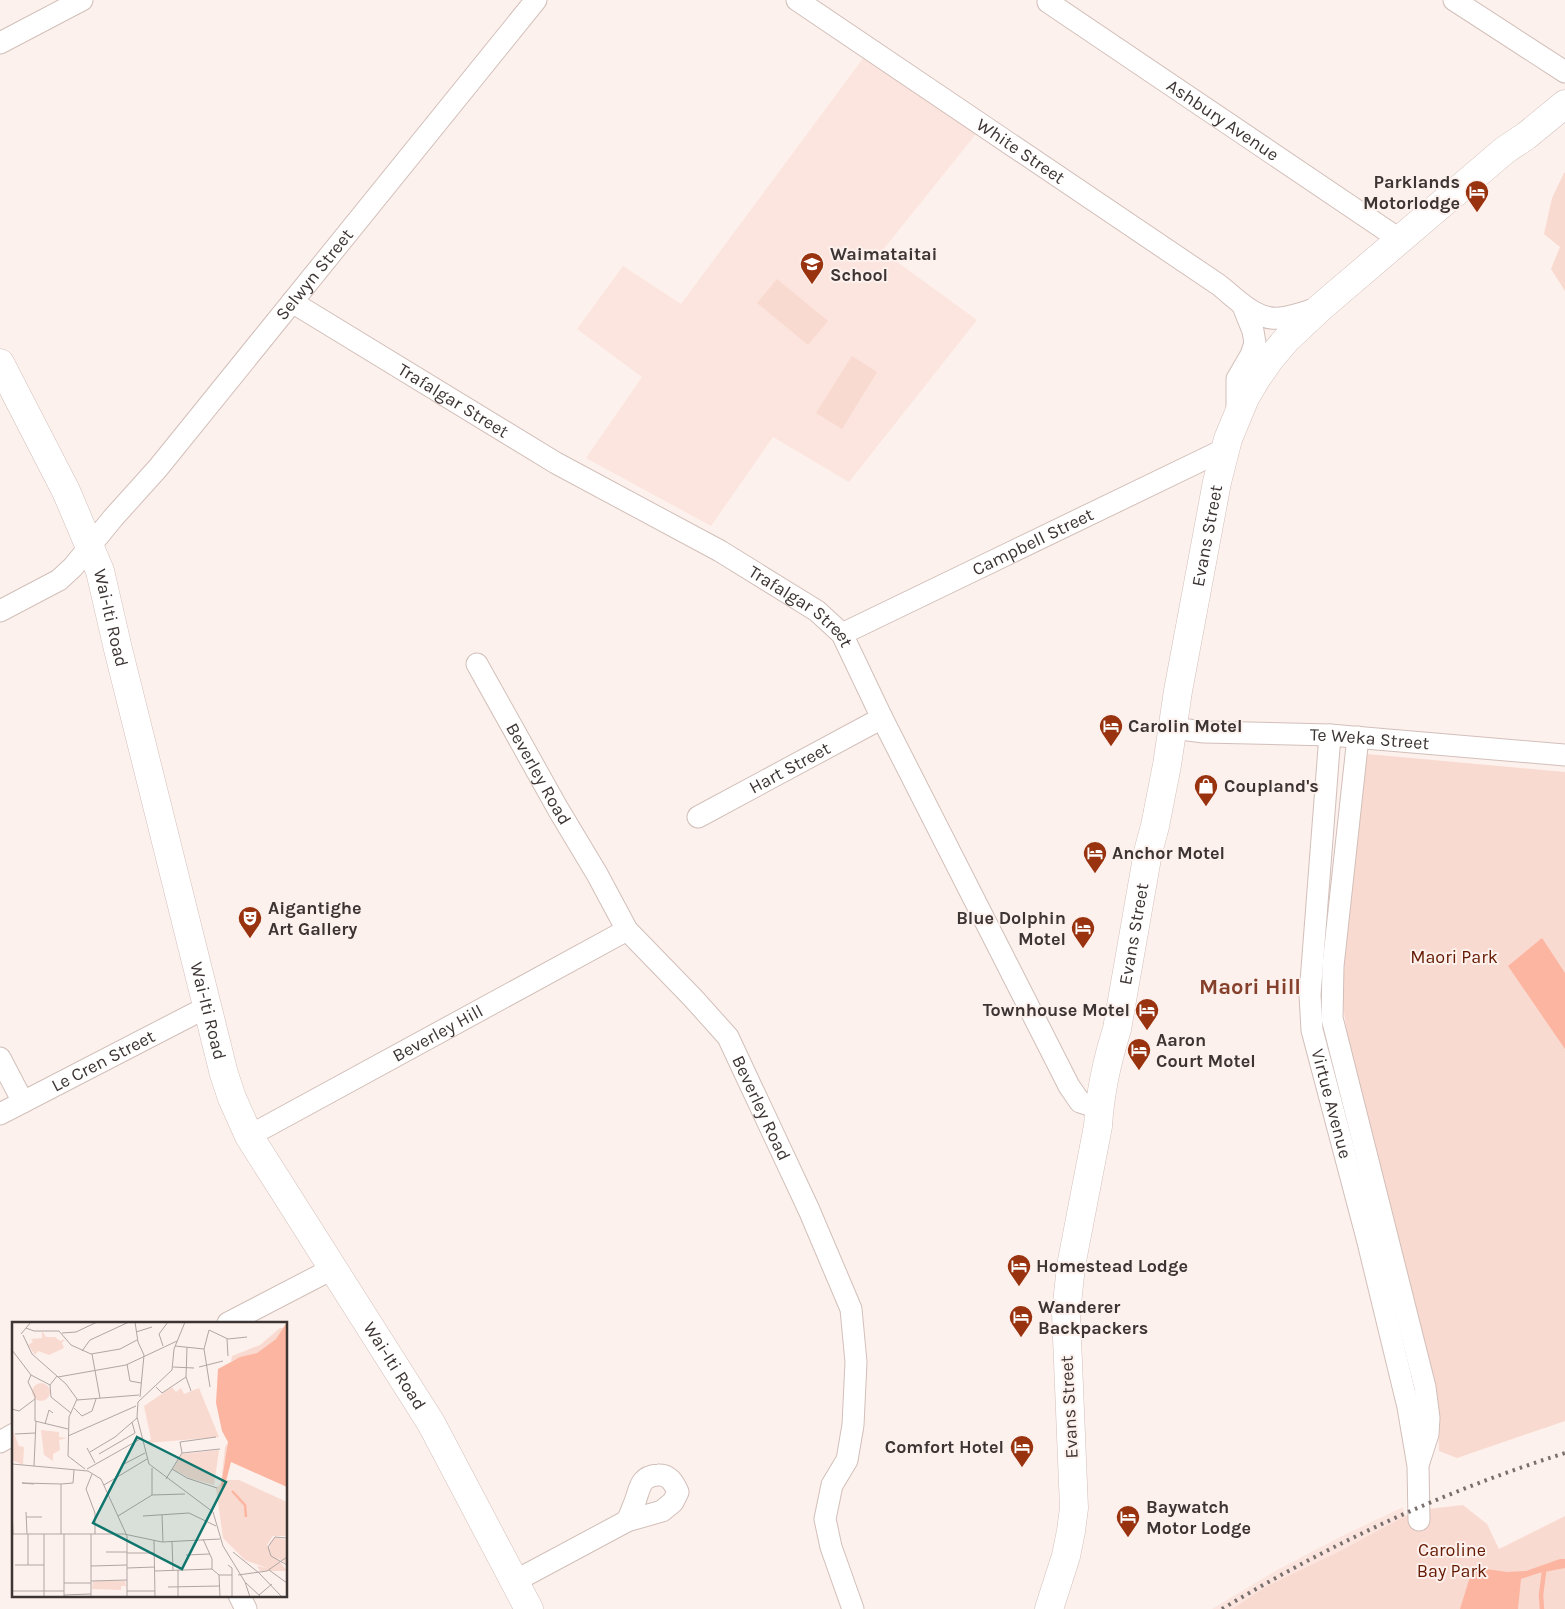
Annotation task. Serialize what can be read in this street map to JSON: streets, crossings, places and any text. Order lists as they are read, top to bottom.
{
  "streets": {
    "main road": ["Evans Street", "Wai-Iti Road"],
    "street": [
      "Ashbury Avenue",
      "White Street",
      "Selwyn Street",
      "Trafalgar Street",
      "Campbell Street",
      "Te Weka Street",
      "Hart Street",
      "Beverley Road",
      "Beverley Hill",
      "Le Cren Street",
      "Virtue Avenue"
    ]
  },
  "crossings": [
    ["Ashbury Avenue", "Evans Street"],
    ["White Street", "Evans Street"],
    ["Selwyn Street", "Trafalgar Street"],
    ["Selwyn Street", "Wai-Iti Road"],
    ["Trafalgar Street", "Evans Street"],
    ["Trafalgar Street", "Campbell Street"],
    ["Trafalgar Street", "Hart Street"],
    ["Evans Street", "Campbell Street"],
    ["Evans Street", "Te Weka Street"],
    ["Wai-Iti Road", "Beverley Hill"],
    ["Wai-Iti Road", "Le Cren Street"],
    ["Te Weka Street", "Virtue Avenue"],
    ["Beverley Road", "Beverley Hill"]
  ],
  "districts": ["Maori Hill"],
  "parks": ["Maori Park", "Caroline Bay Park"],
  "places": {
    "hotel": [
      "Parklands Motorlodge",
      "Carolin Motel",
      "Anchor Motel",
      "Blue Dolphin Motel",
      "Townhouse Motel",
      "Aaron Court Motel",
      "Homestead Lodge",
      "Wanderer Backpackers",
      "Comfort Hotel",
      "Baywatch Motor Lodge"
    ],
    "school or university": ["Waimataitai School"],
    "shop": ["Coupland's"],
    "theatre": ["Aigantighe Art Gallery"]
  }
}
